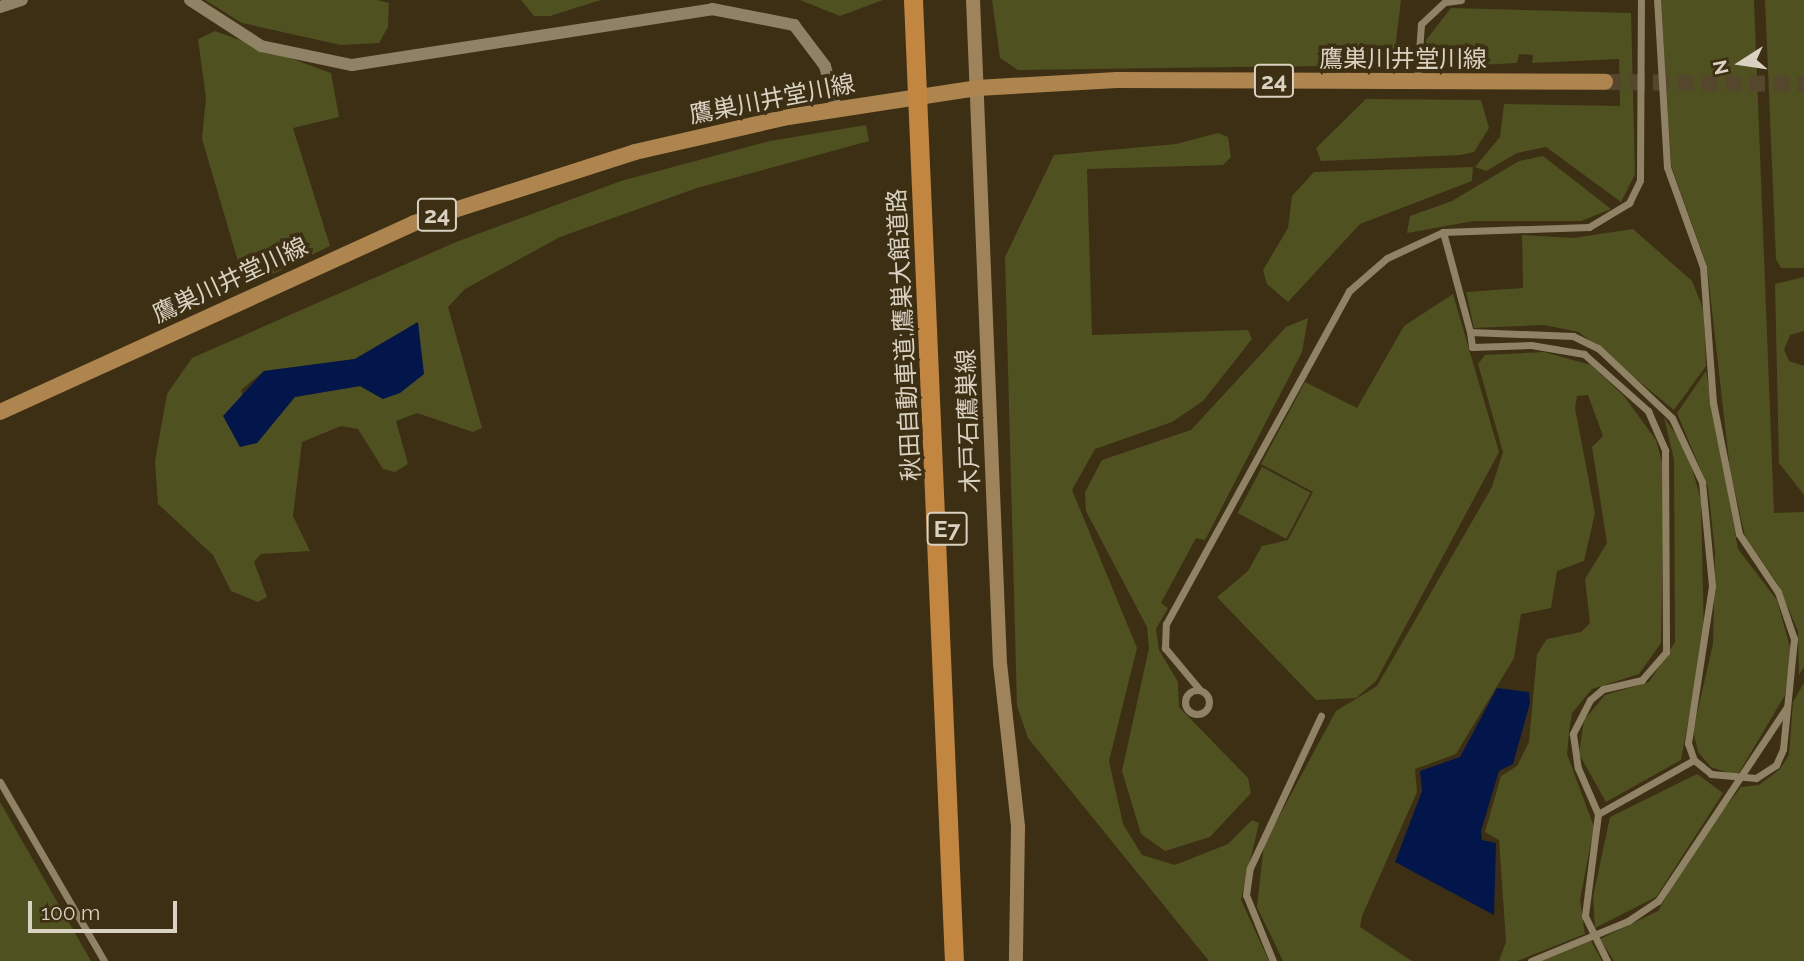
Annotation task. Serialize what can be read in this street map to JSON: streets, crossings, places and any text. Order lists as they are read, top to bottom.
{
  "streets": {
    "highway": ["秋田自動車道;鷹巣大館道路", "E7"],
    "main road": ["鷹巣川井堂川線", "24", "木戸石鷹巣線"]
  },
  "crossings": [
    ["鷹巣川井堂川線", "木戸石鷹巣線"]
  ],
  "scale_bar": "100 m",
  "north": "left"
}
